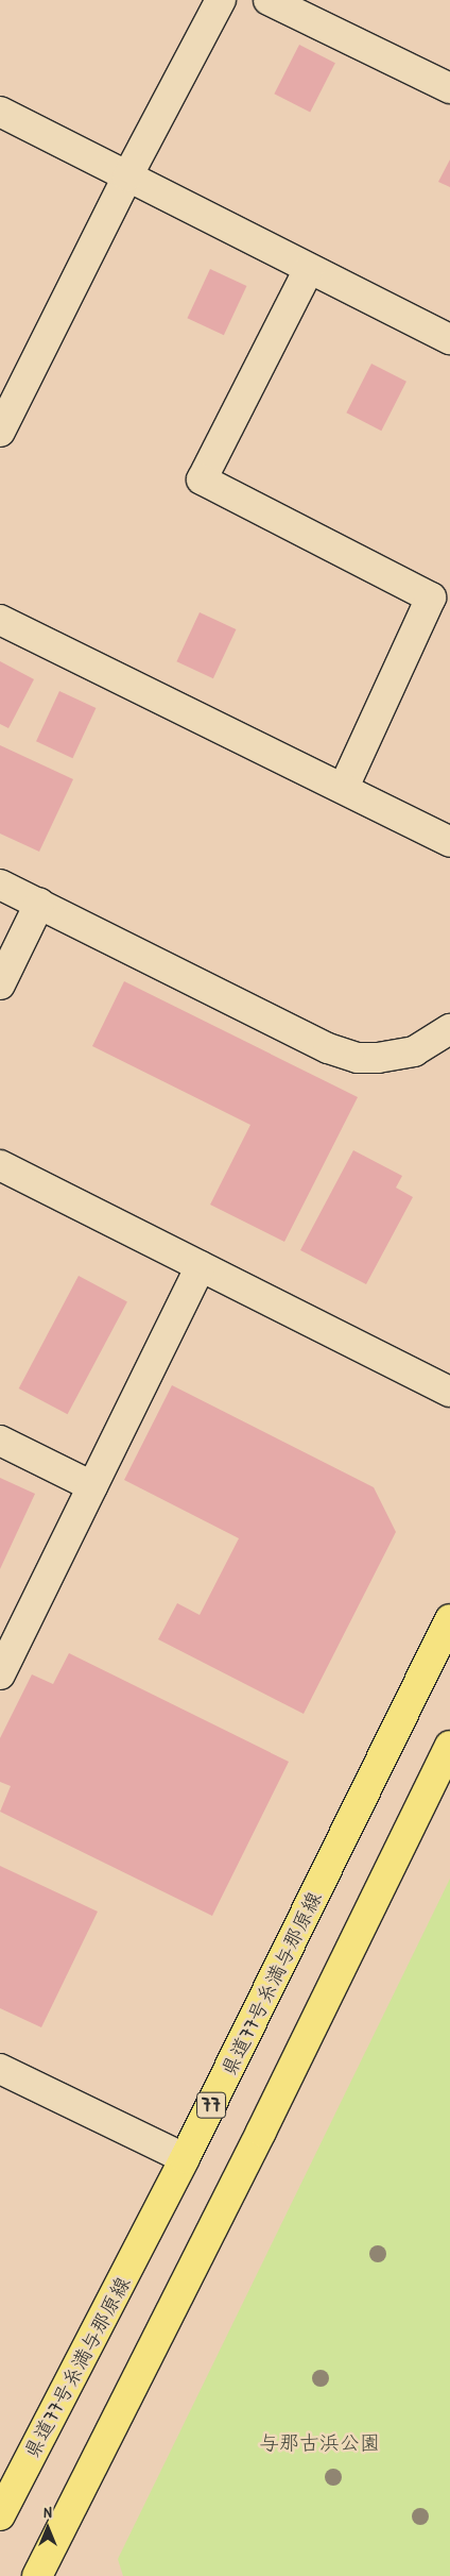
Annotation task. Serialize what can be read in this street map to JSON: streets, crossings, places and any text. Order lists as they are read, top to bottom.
{
  "streets": {
    "main road": ["県道77号糸満与那原線", "77"]
  },
  "parks": ["与那古浜公園"],
  "north": "top"
}
